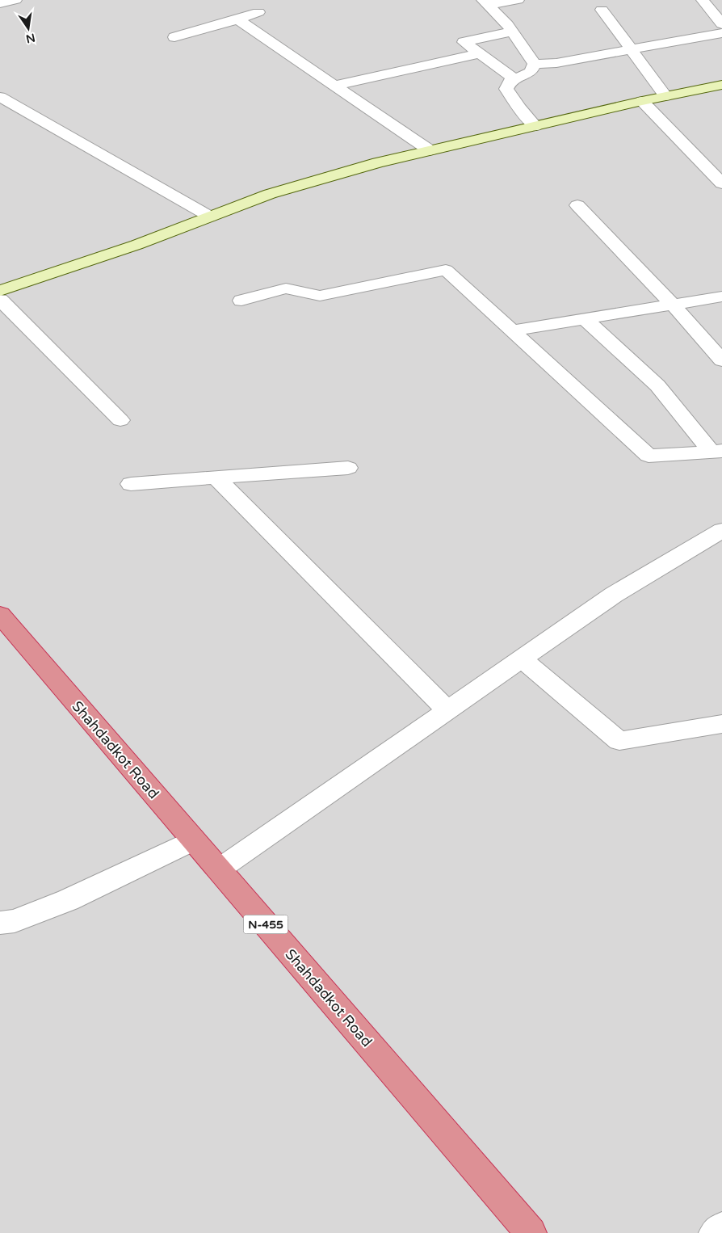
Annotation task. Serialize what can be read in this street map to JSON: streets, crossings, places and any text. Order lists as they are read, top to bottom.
{
  "streets": {
    "highway": ["Shahdadkot Road", "N-455"]
  },
  "north": "bottom"
}
